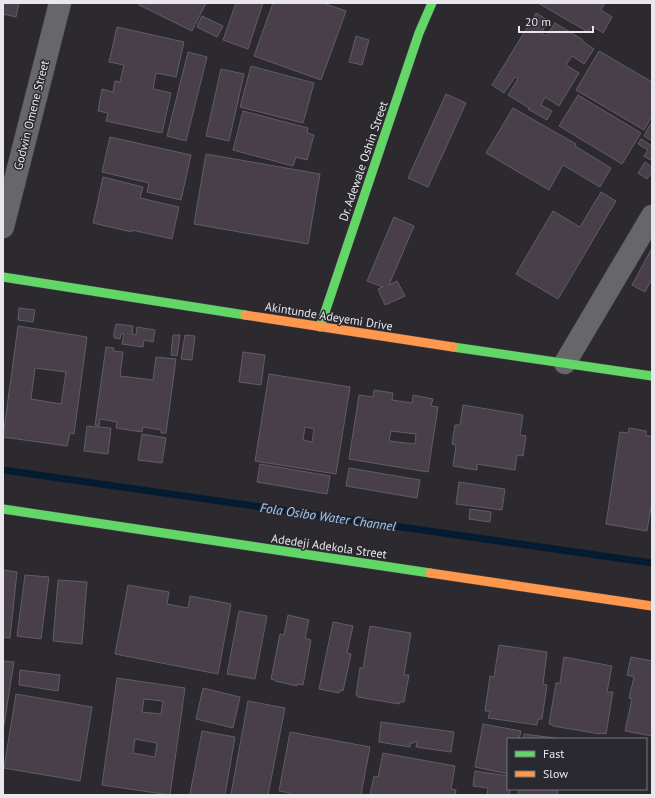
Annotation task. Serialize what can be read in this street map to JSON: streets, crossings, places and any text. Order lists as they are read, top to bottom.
{
  "streets": {
    "street": [
      "Godwin Omene Street",
      "Dr. Adewale Oshin Street",
      "Akintunde Adeyemi Drive",
      "Adedeji Adekola Street"
    ]
  },
  "crossings": [
    ["Dr. Adewale Oshin Street", "Akintunde Adeyemi Drive"]
  ],
  "water": ["Fola Osibo Water Channel"],
  "legend": ["Fast", "Slow"],
  "scale_bar": "20 m"
}
